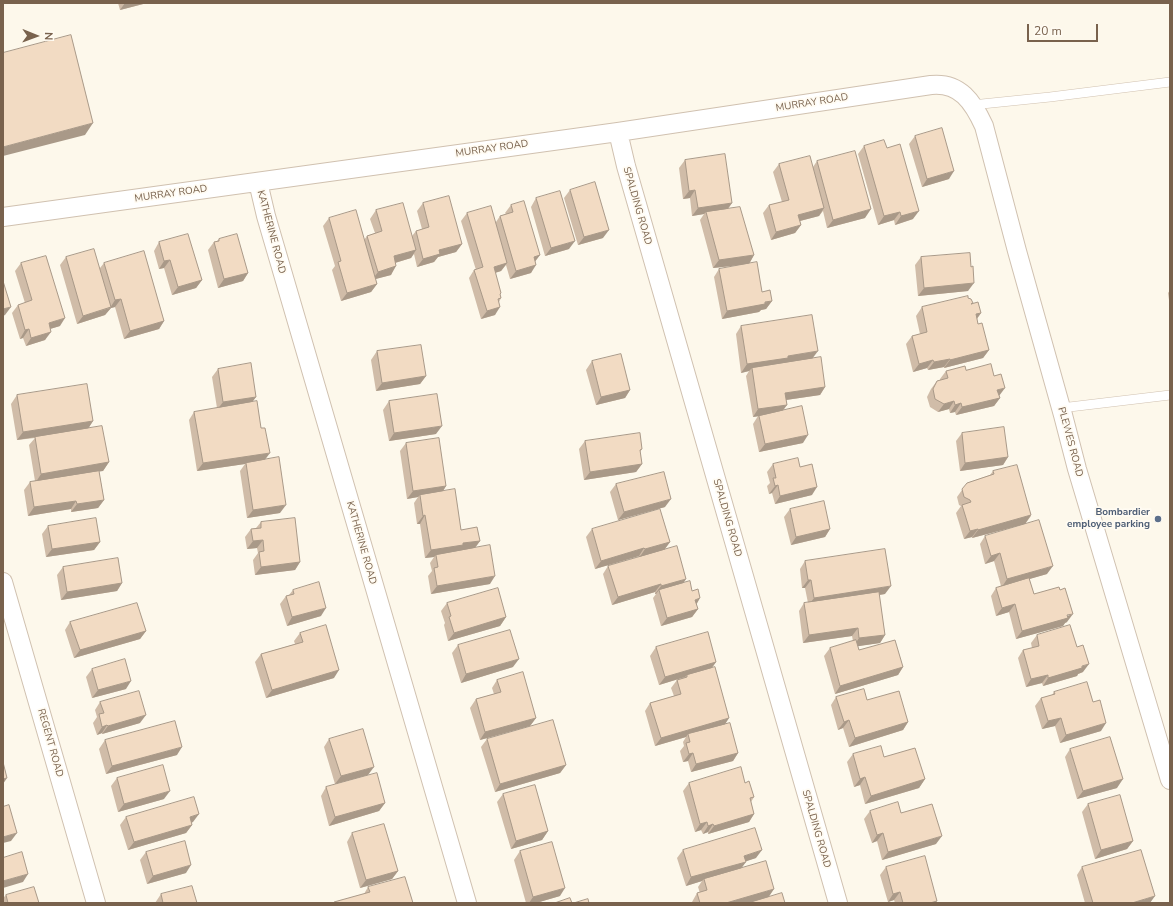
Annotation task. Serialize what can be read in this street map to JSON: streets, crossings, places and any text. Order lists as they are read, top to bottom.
{
  "streets": {
    "street": [
      "MURRAY ROAD",
      "SPALDING ROAD",
      "KATHERINE ROAD",
      "PLEWES ROAD",
      "REGENT ROAD"
    ]
  },
  "crossings": [
    ["MURRAY ROAD", "SPALDING ROAD"],
    ["MURRAY ROAD", "KATHERINE ROAD"],
    ["MURRAY ROAD", "PLEWES ROAD"]
  ],
  "places": ["Bombardier employee parking"],
  "scale_bar": "20 m",
  "north": "right"
}
